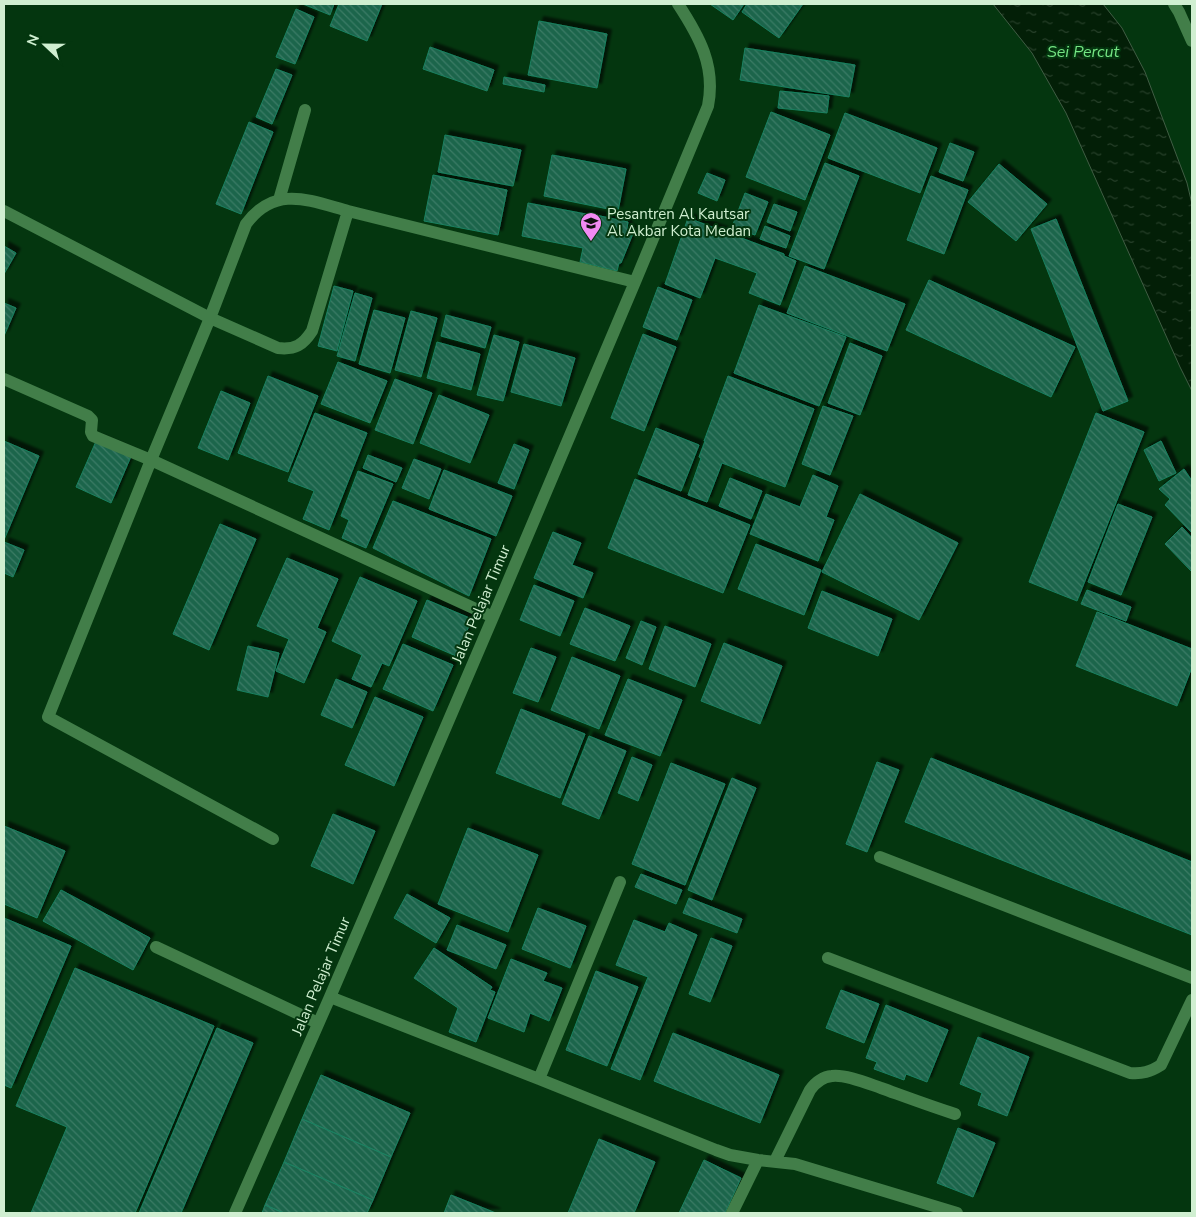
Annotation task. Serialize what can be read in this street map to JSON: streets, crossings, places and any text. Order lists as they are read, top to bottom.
{
  "streets": {
    "street": ["Jalan Pelajar Timur"]
  },
  "water": ["Sei Percut"],
  "places": {
    "school or university": ["Pesantren Al Kautsar Al Akbar Kota Medan"]
  },
  "north": "left"
}
